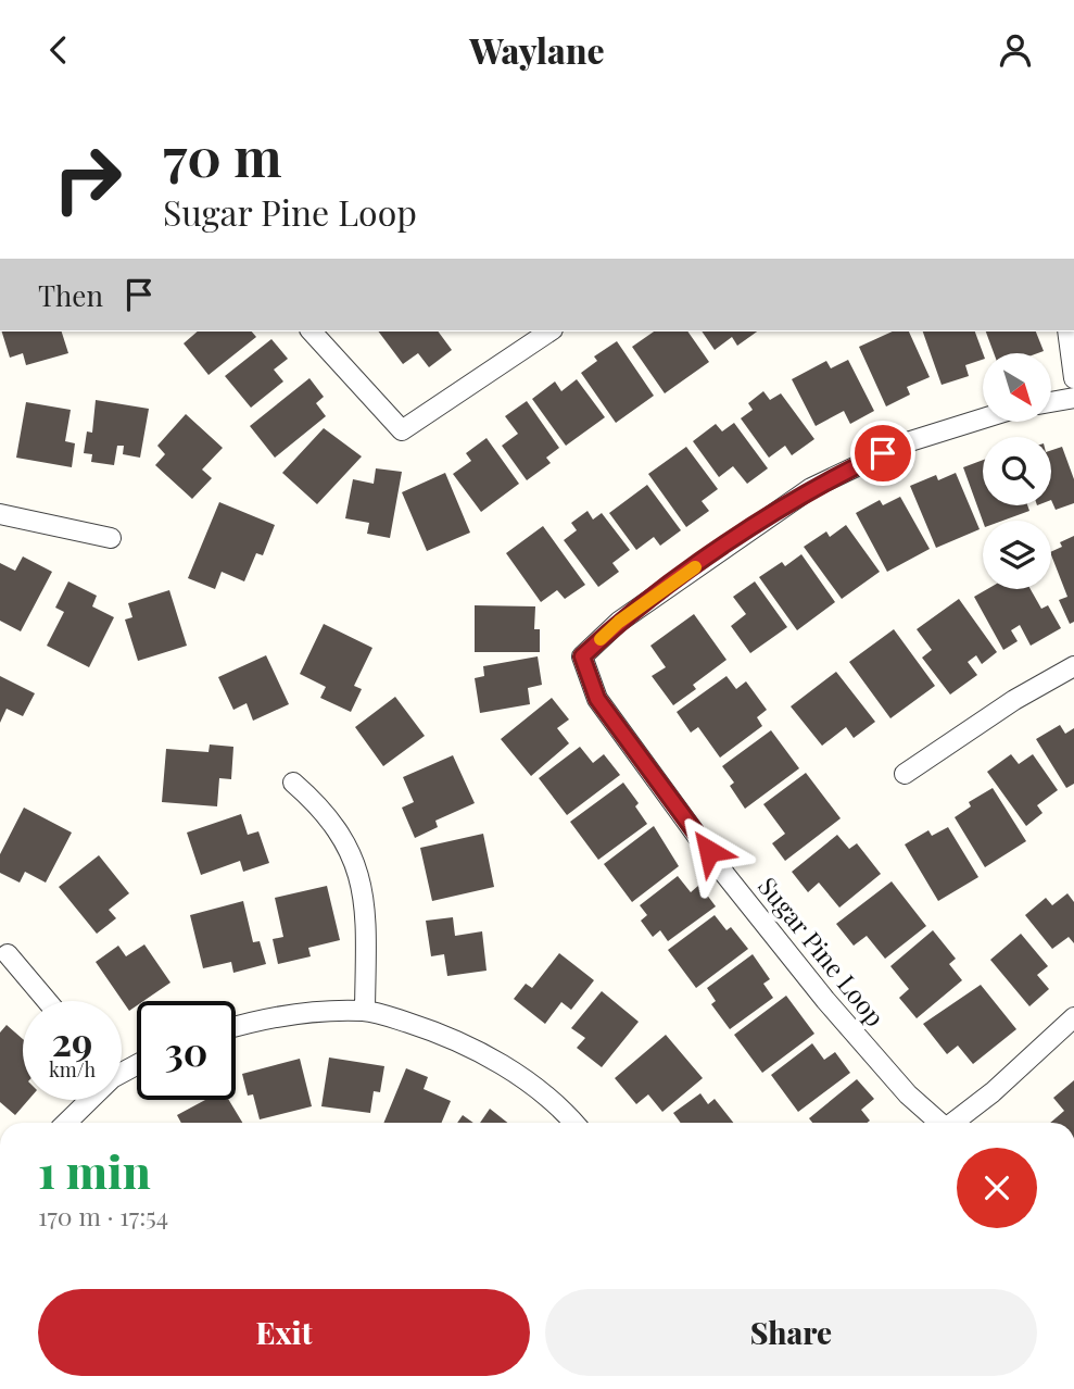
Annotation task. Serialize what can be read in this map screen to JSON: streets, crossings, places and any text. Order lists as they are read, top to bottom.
{
  "streets": {
    "street": ["Sugar Pine Loop"]
  },
  "north": "bottom right",
  "page": {
    "header": "Waylane",
    "turn": ["70 m", "Sugar Pine Loop"],
    "then": "Then",
    "speed": "29 km/h",
    "limit": "30",
    "heading": ["1 min", "170 m · 17:54"],
    "buttons": ["Exit", "Share"]
  }
}
